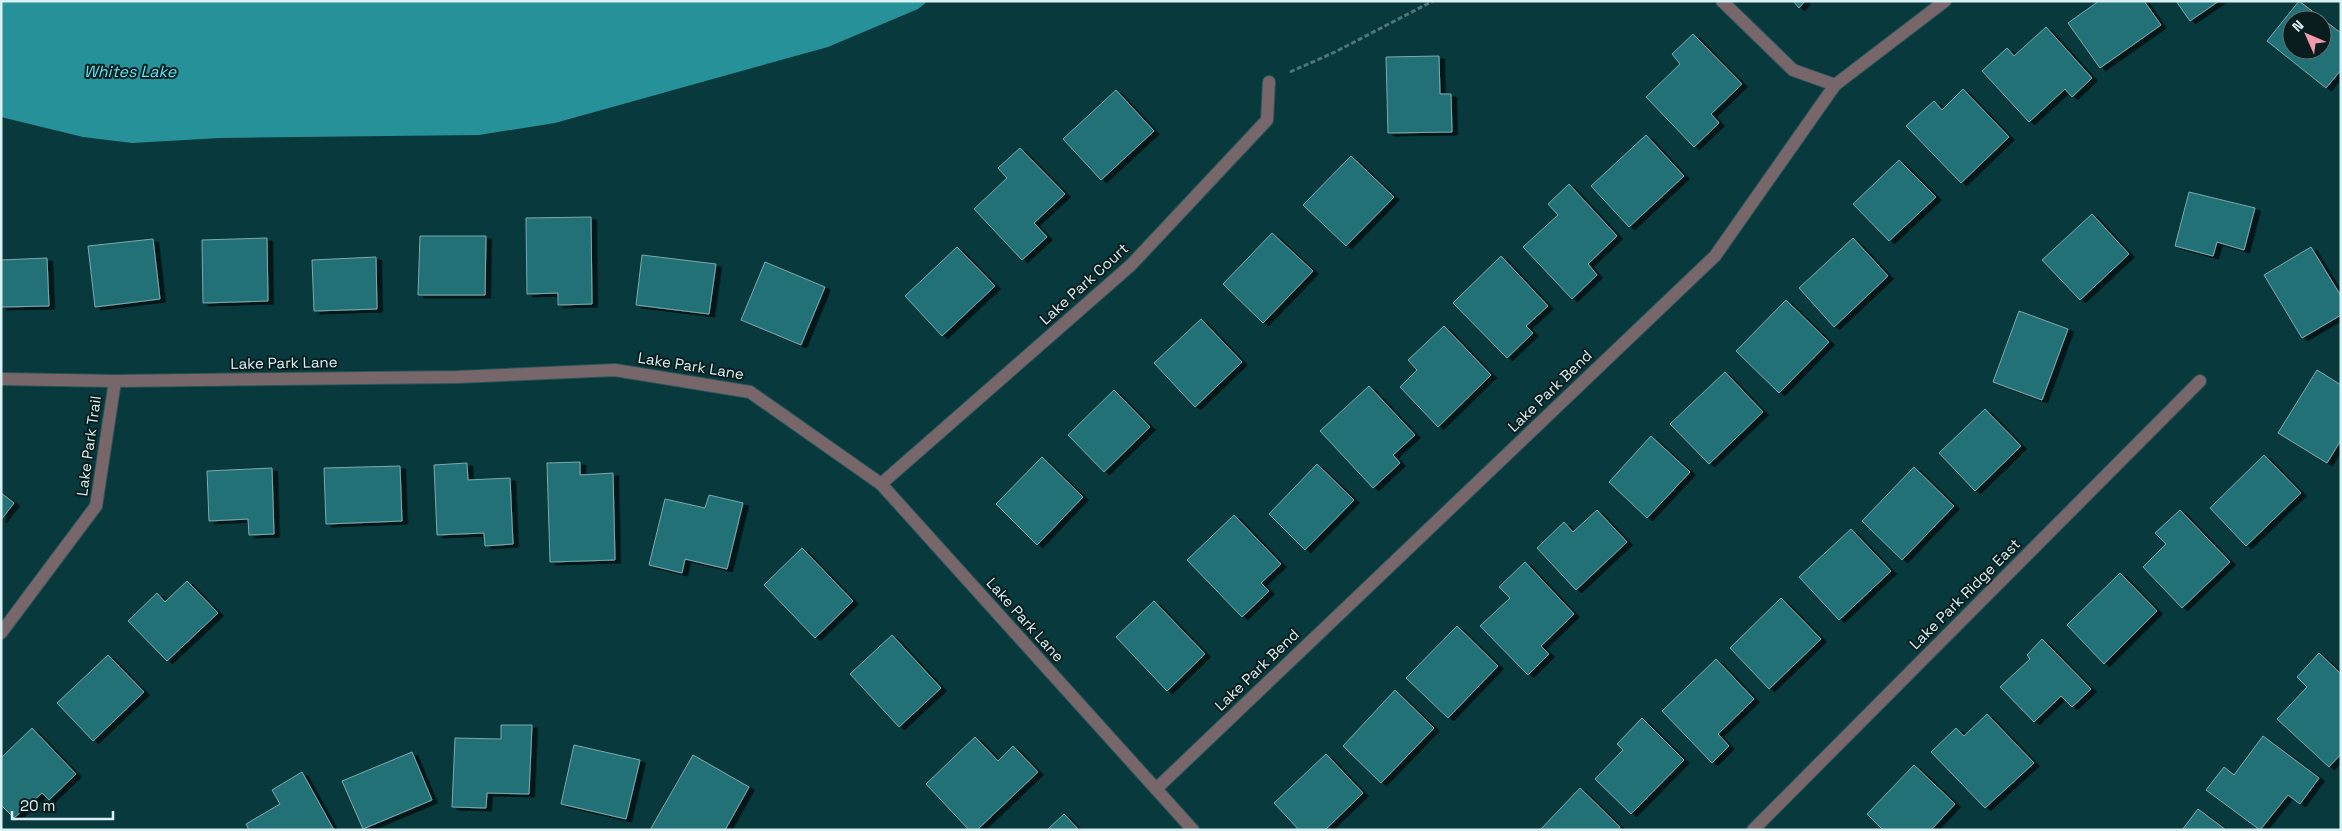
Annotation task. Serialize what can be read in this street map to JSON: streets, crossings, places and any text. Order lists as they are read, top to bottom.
{
  "streets": {
    "street": [
      "Lake Park Court",
      "Lake Park Lane",
      "Lake Park Bend",
      "Lake Park Trail",
      "Lake Park Ridge East"
    ]
  },
  "crossings": [
    ["Lake Park Court", "Lake Park Lane"],
    ["Lake Park Lane", "Lake Park Bend"],
    ["Lake Park Lane", "Lake Park Trail"]
  ],
  "water": ["Whites Lake"],
  "scale_bar": "20 m",
  "north": "top left"
}
